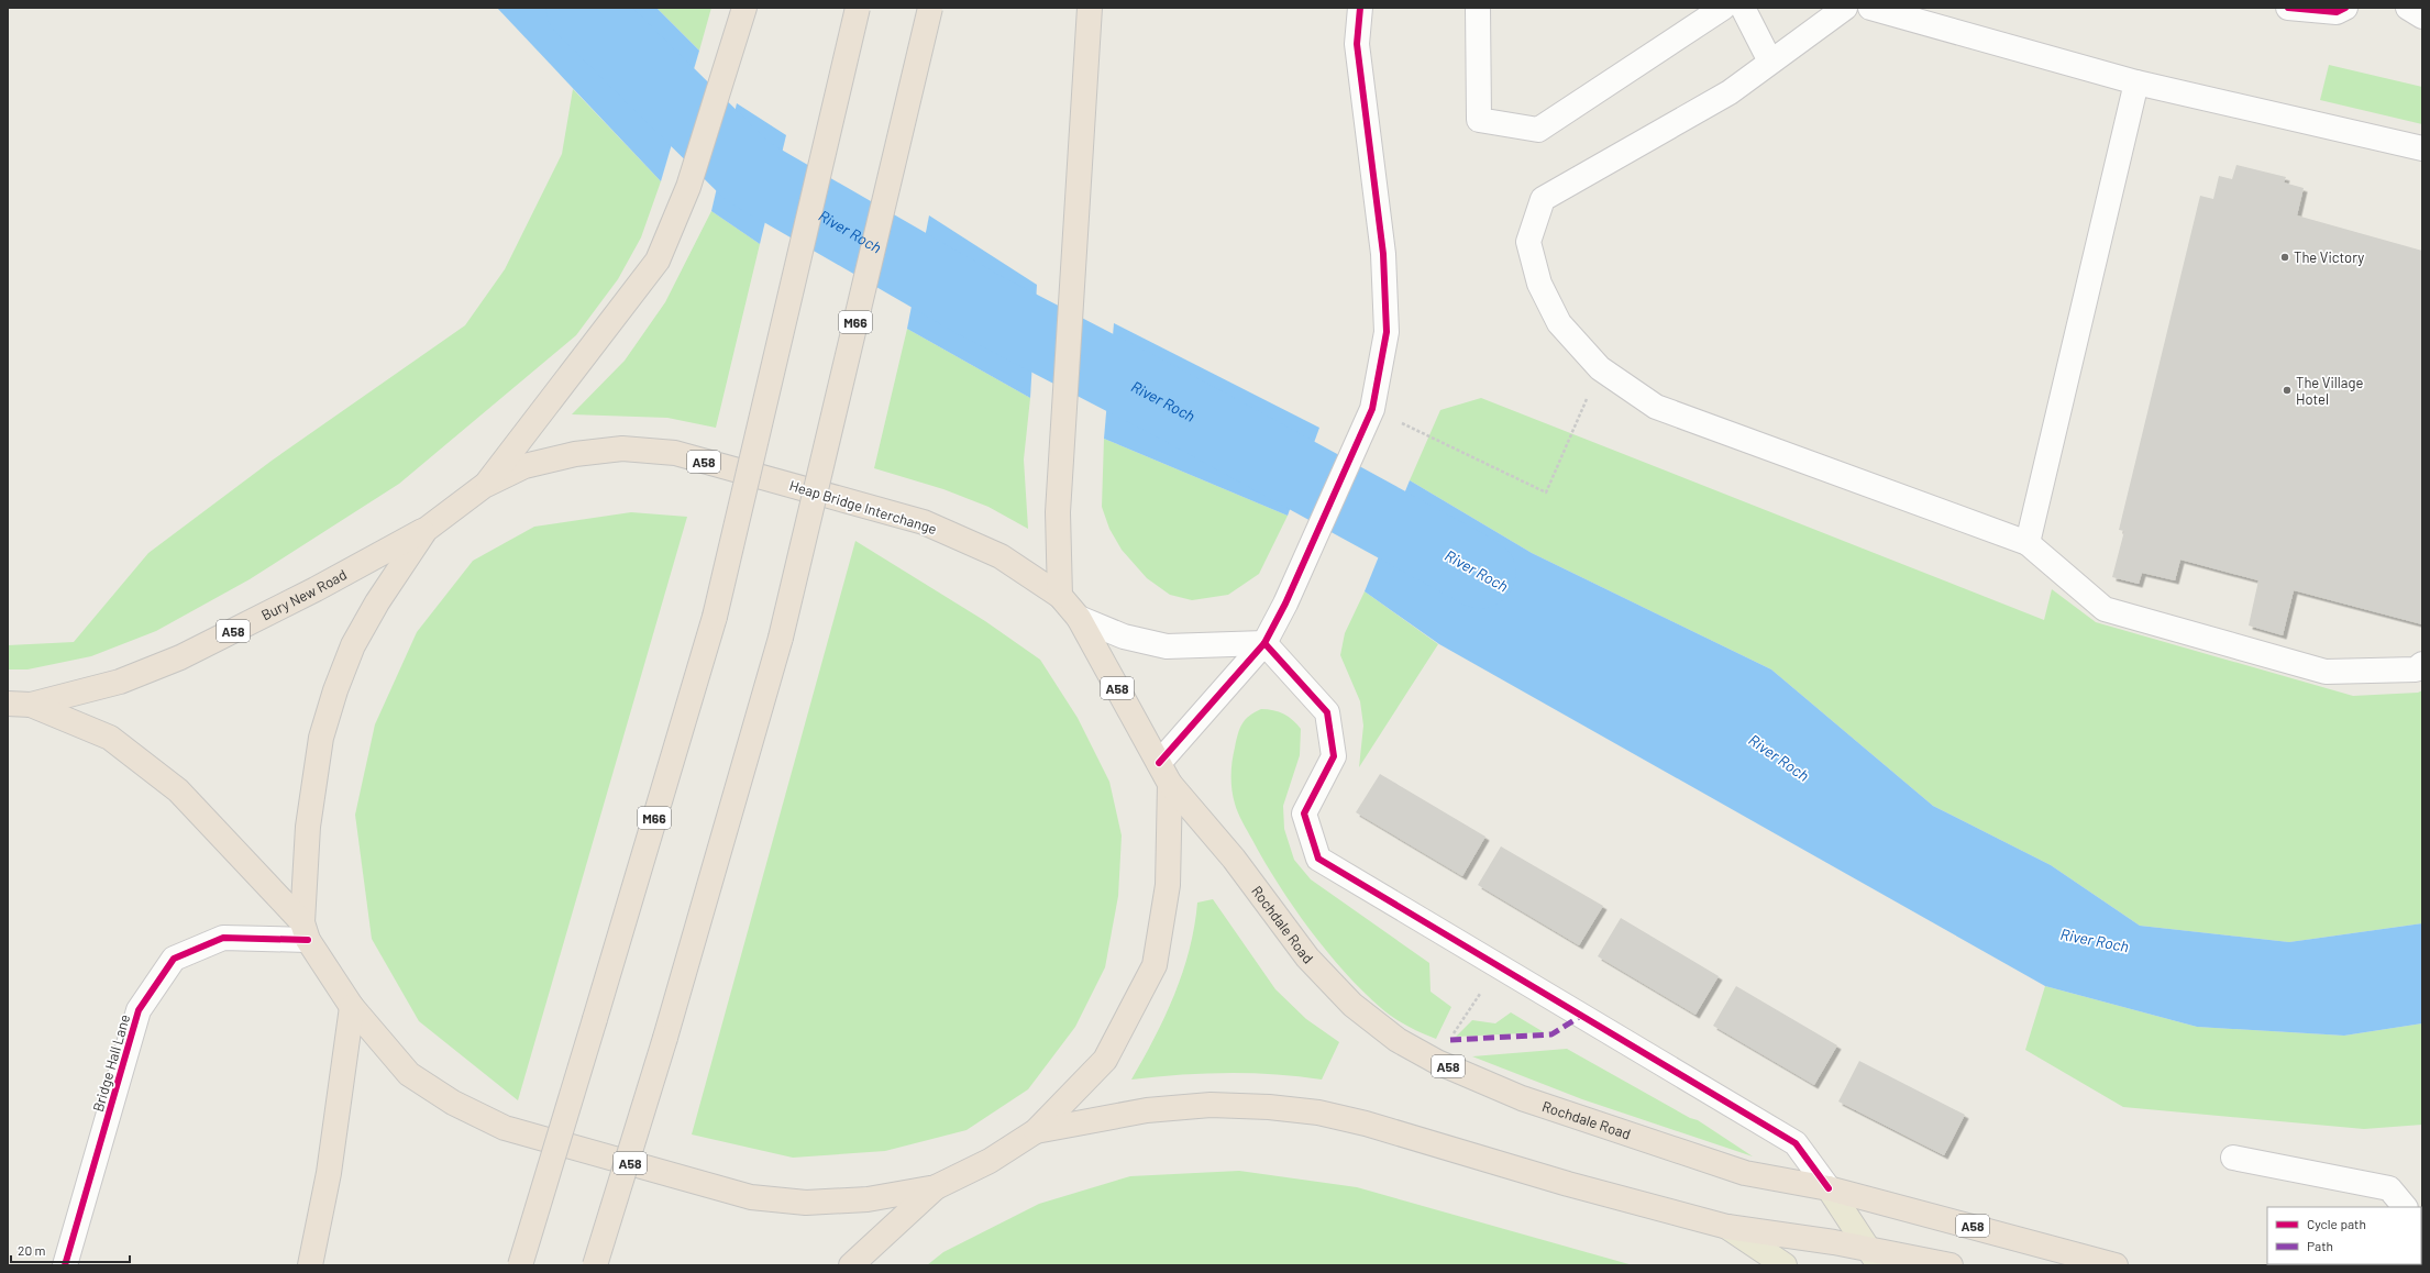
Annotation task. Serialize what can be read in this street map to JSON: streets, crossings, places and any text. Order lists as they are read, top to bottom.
{
  "streets": {
    "highway": [
      "M66",
      "A58",
      "Heap Bridge Interchange",
      "Bury New Road",
      "Rochdale Road"
    ],
    "street": ["Bridge Hall Lane"]
  },
  "crossings": [
    ["A58", "Heap Bridge Interchange"],
    ["A58", "Bury New Road"],
    ["A58", "Rochdale Road"],
    ["A58", "Bridge Hall Lane"],
    ["Heap Bridge Interchange", "Bury New Road"],
    ["Heap Bridge Interchange", "Rochdale Road"],
    ["Heap Bridge Interchange", "Bridge Hall Lane"],
    ["Bury New Road", "Bridge Hall Lane"]
  ],
  "water": ["River Roch"],
  "places": ["The Victory", "The Village Hotel"],
  "legend": ["Cycle path", "Path"],
  "scale_bar": "20 m"
}
